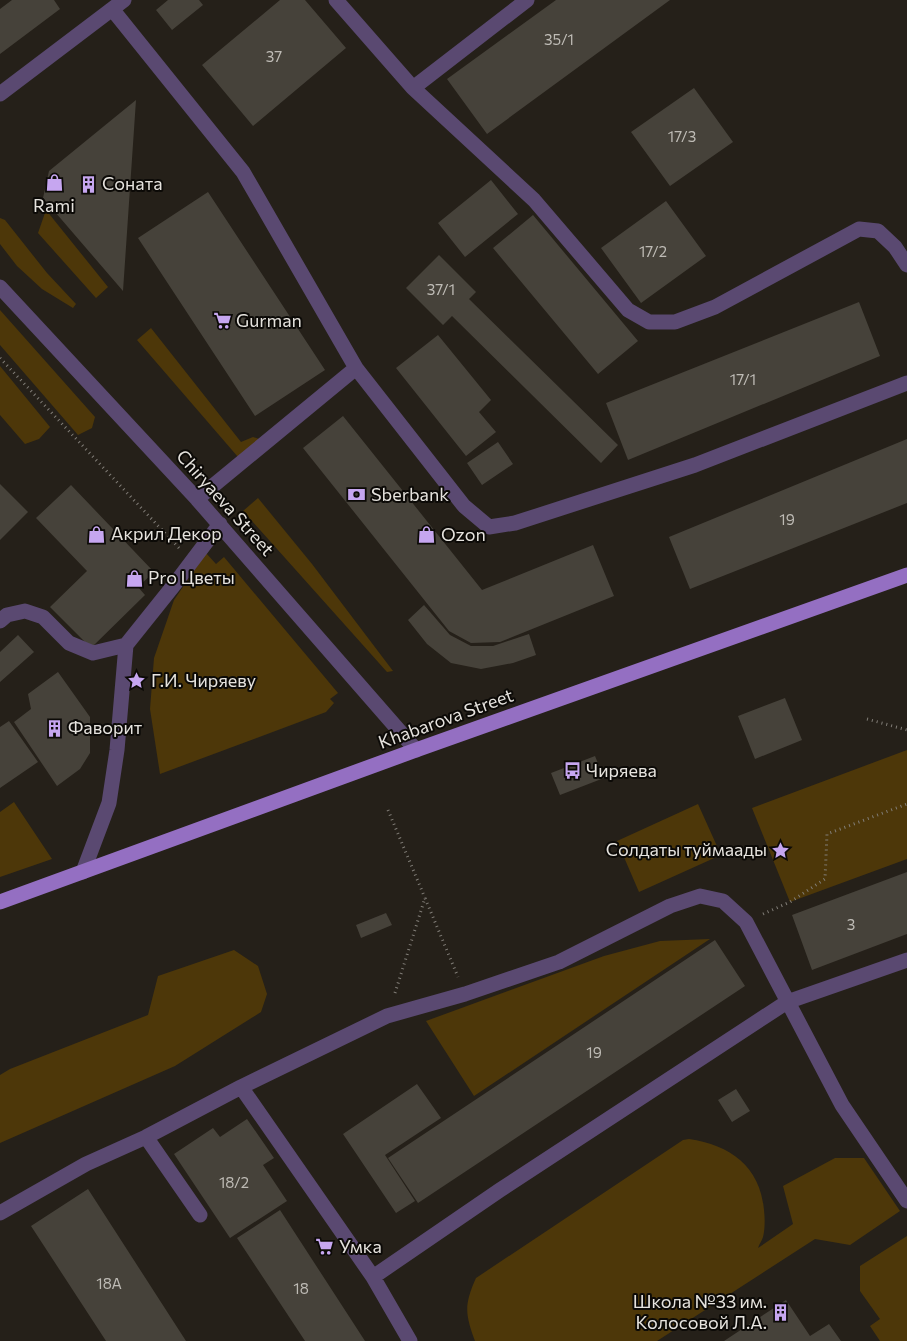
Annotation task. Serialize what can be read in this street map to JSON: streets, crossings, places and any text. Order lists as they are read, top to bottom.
{
  "streets": {
    "main road": ["Khabarova Street"],
    "street": ["Chiryaeva Street"]
  },
  "crossings": [
    ["Chiryaeva Street", "Khabarova Street"]
  ],
  "places": {
    "shop": [
      "Rami",
      "Акрил Декор",
      "Ozon",
      "Pro Цветы"
    ],
    "building": ["Соната", "Фаворит", "Школа №33 им. Колосовой Л.А."],
    "supermarket": ["Gurman", "Умка"],
    "bank": ["Sberbank"],
    "place": ["Г.И. Чиряеву", "Солдаты туймаады"],
    "bus stop": ["Чиряева"]
  },
  "house_numbers": [
    "35/1",
    "37",
    "17/3",
    "17/2",
    "37/1",
    "17/1",
    "19",
    "3",
    "19",
    "18/2",
    "18А",
    "18"
  ]
}
